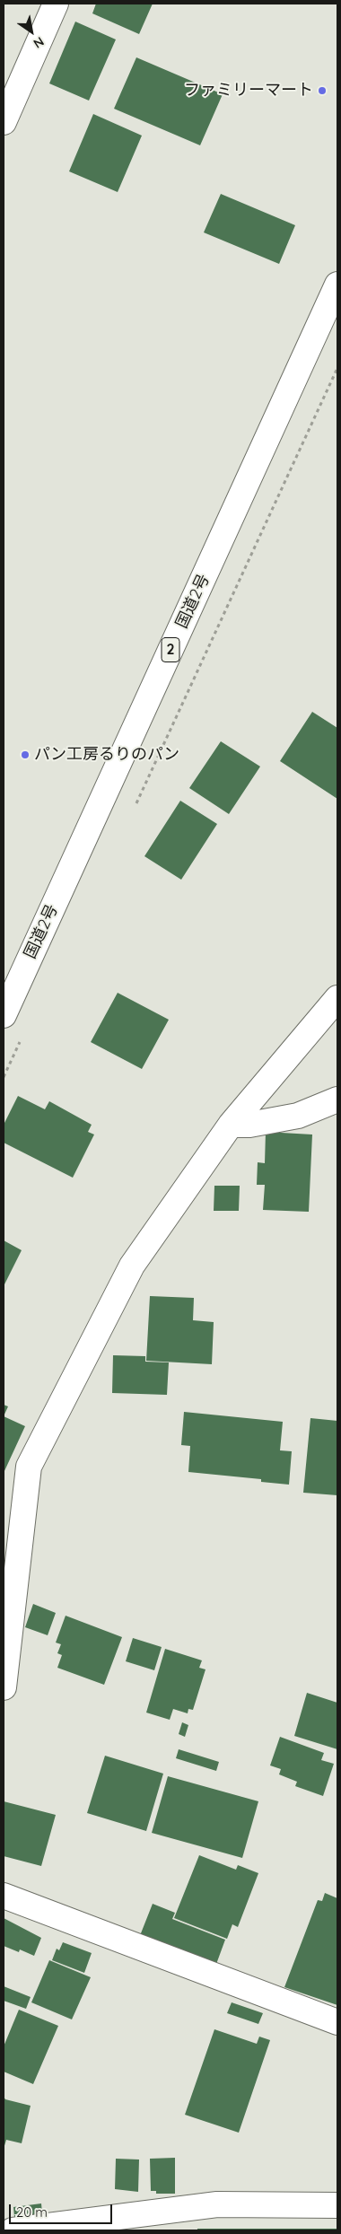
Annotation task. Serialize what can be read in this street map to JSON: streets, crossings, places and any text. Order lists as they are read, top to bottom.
{
  "streets": {
    "main road": ["国道2号", "2"]
  },
  "places": ["ファミリーマート", "パン工房るりのパン"],
  "scale_bar": "20 m",
  "north": "bottom right"
}
